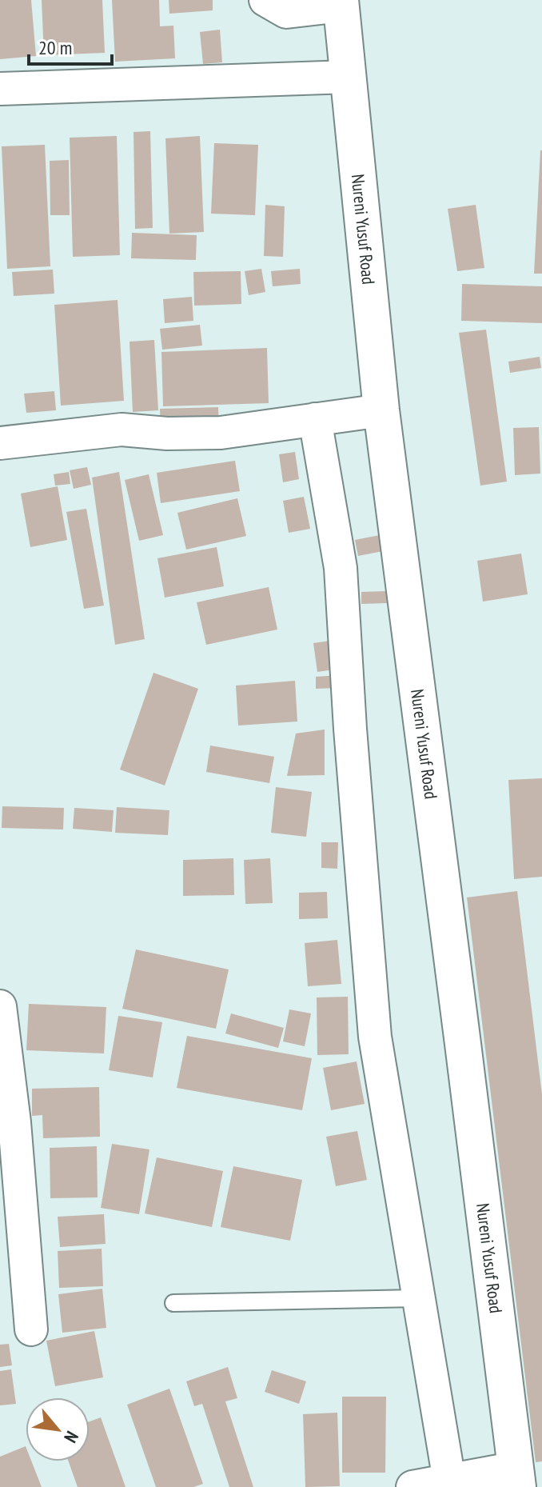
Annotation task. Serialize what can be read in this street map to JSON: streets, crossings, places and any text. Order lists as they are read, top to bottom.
{
  "streets": {
    "street": ["Nureni Yusuf Road"]
  },
  "scale_bar": "20 m",
  "north": "bottom right"
}
